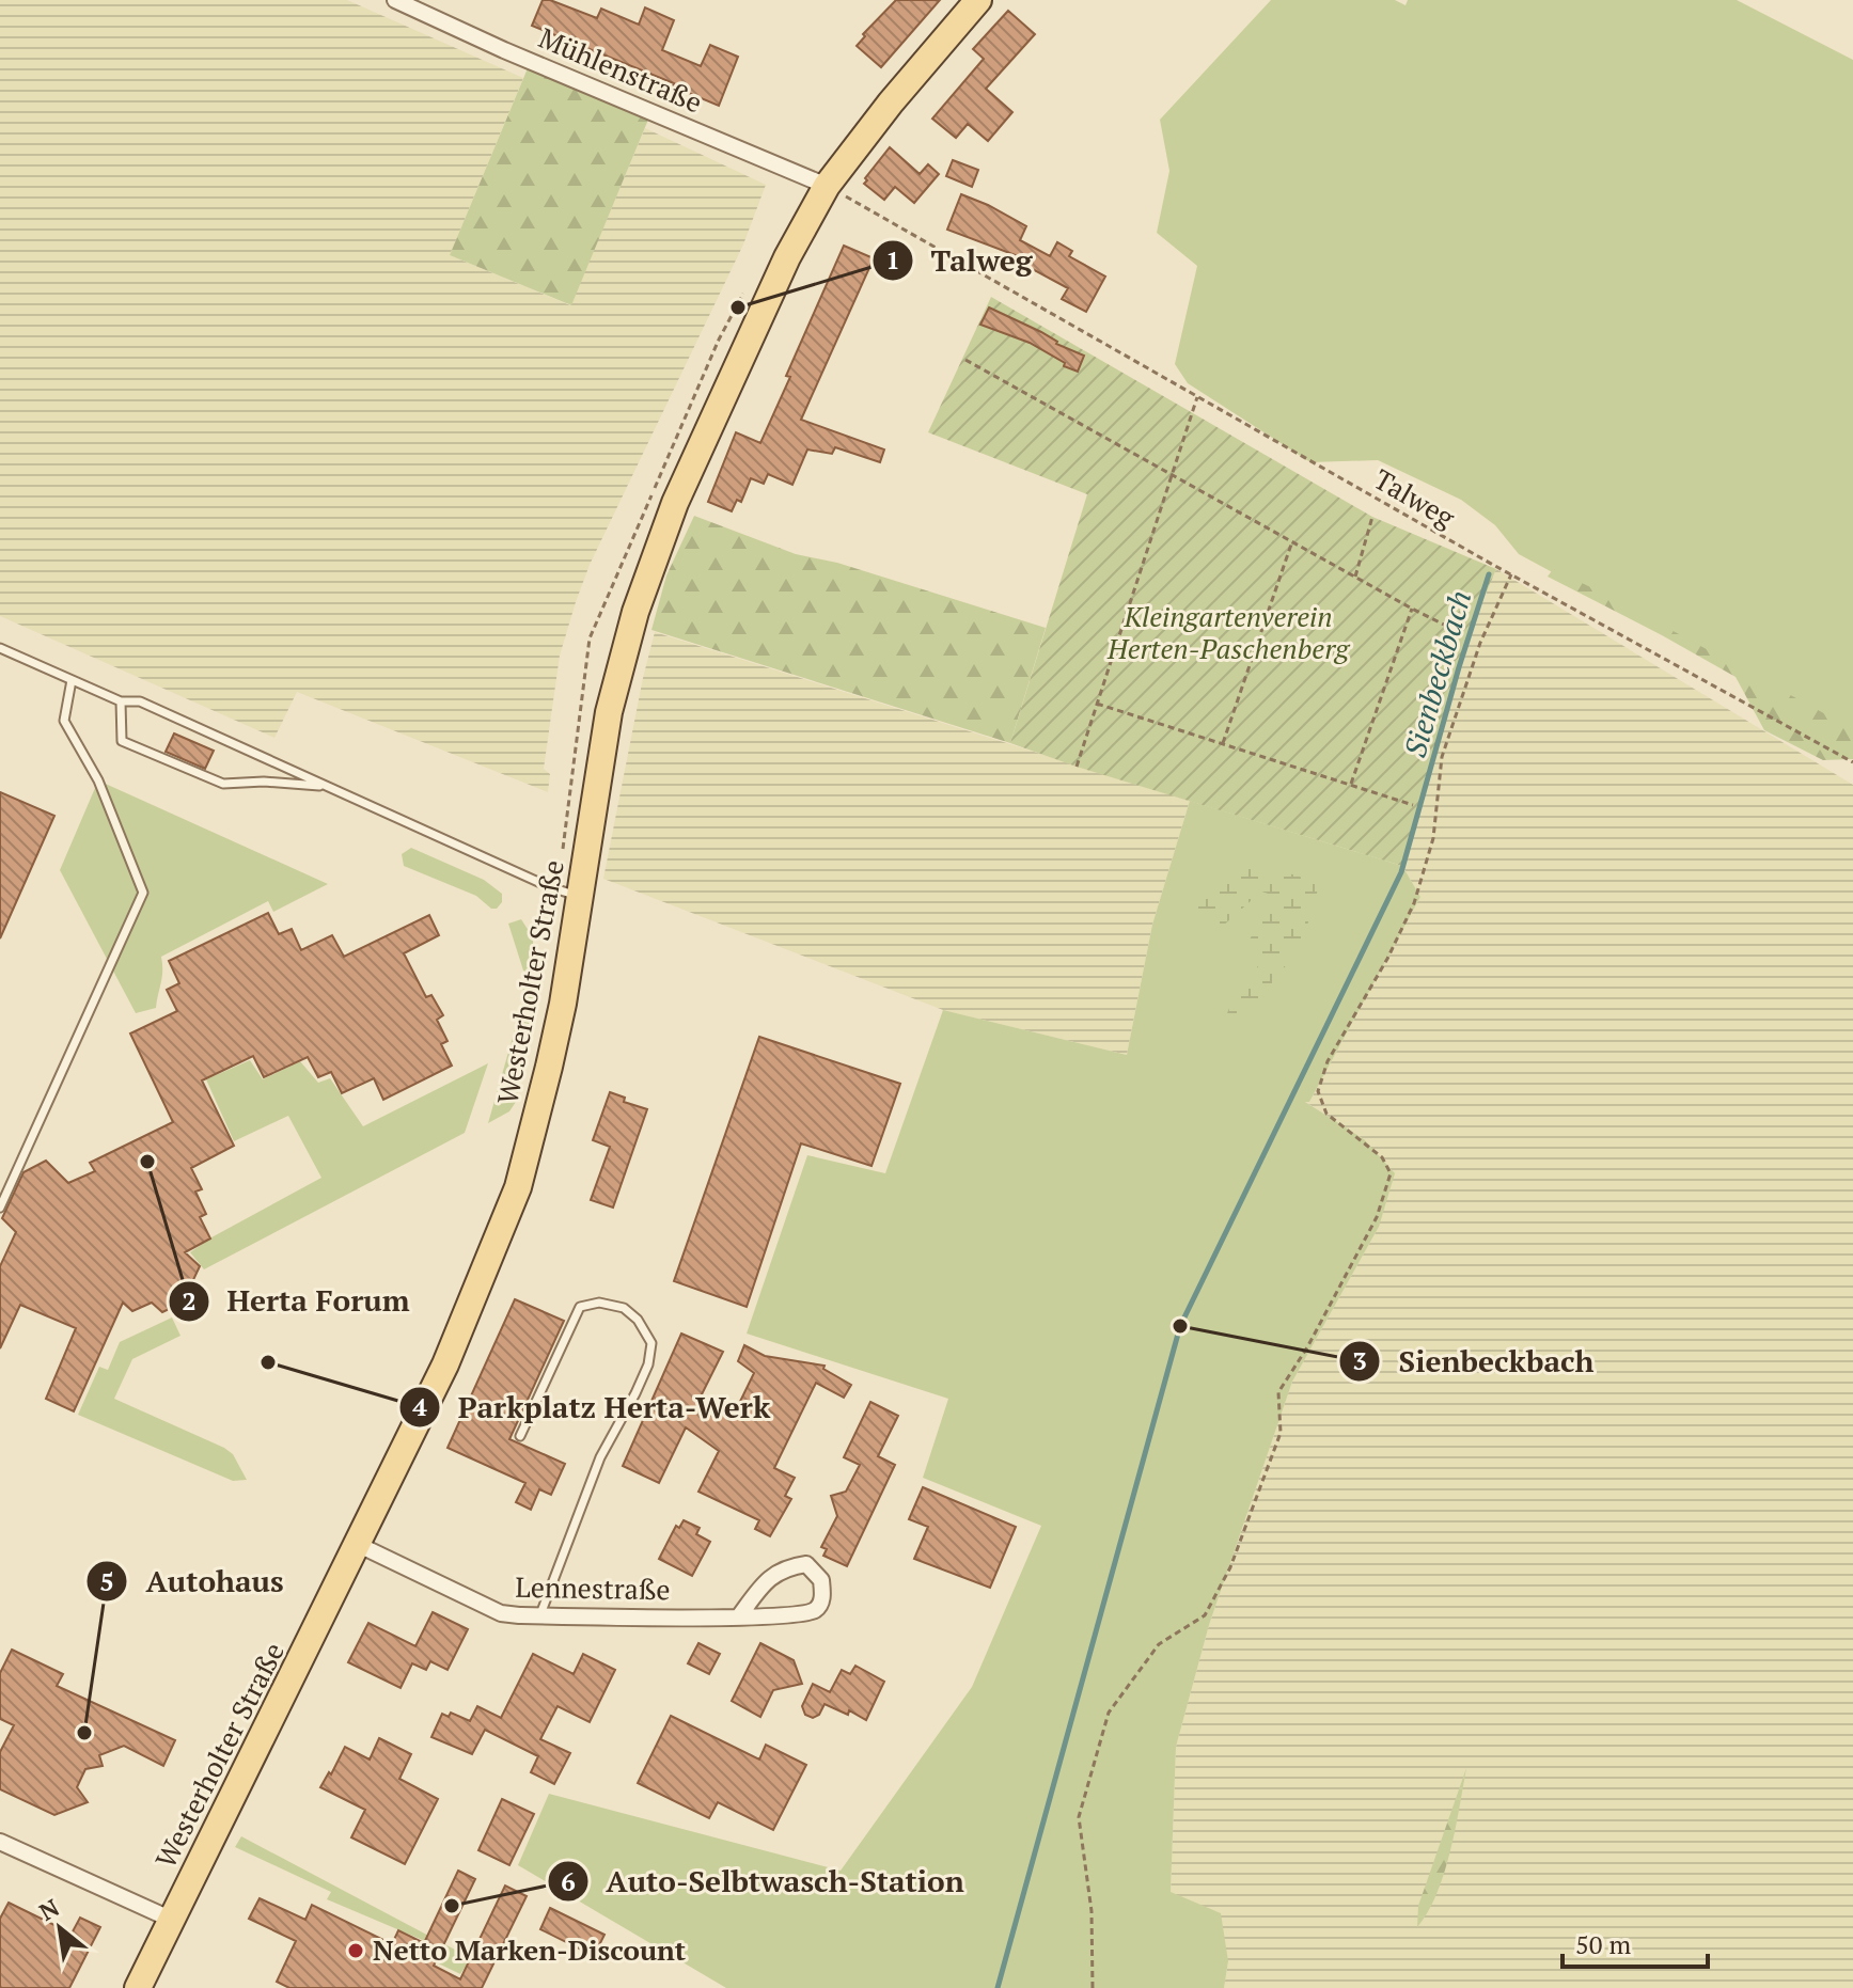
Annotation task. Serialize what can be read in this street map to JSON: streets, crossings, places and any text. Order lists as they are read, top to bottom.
{
  "streets": {
    "main road": ["Westerholter Straße"],
    "street": ["Mühlenstraße", "Lennestraße"],
    "path": ["Talweg"]
  },
  "crossings": [
    ["Mühlenstraße", "Talweg"],
    ["Mühlenstraße", "Westerholter Straße"],
    ["Talweg", "Westerholter Straße"],
    ["Westerholter Straße", "Lennestraße"]
  ],
  "water": ["Sienbeckbach"],
  "parks": ["Kleingartenverein Herten-Paschenberg"],
  "places": [
    "Talweg",
    "Herta Forum",
    "Sienbeckbach",
    "Parkplatz Herta-Werk",
    "Autohaus",
    "Auto-Selbtwasch-Station",
    "Netto Marken-Discount"
  ],
  "scale_bar": "50 m",
  "north": "top left"
}
